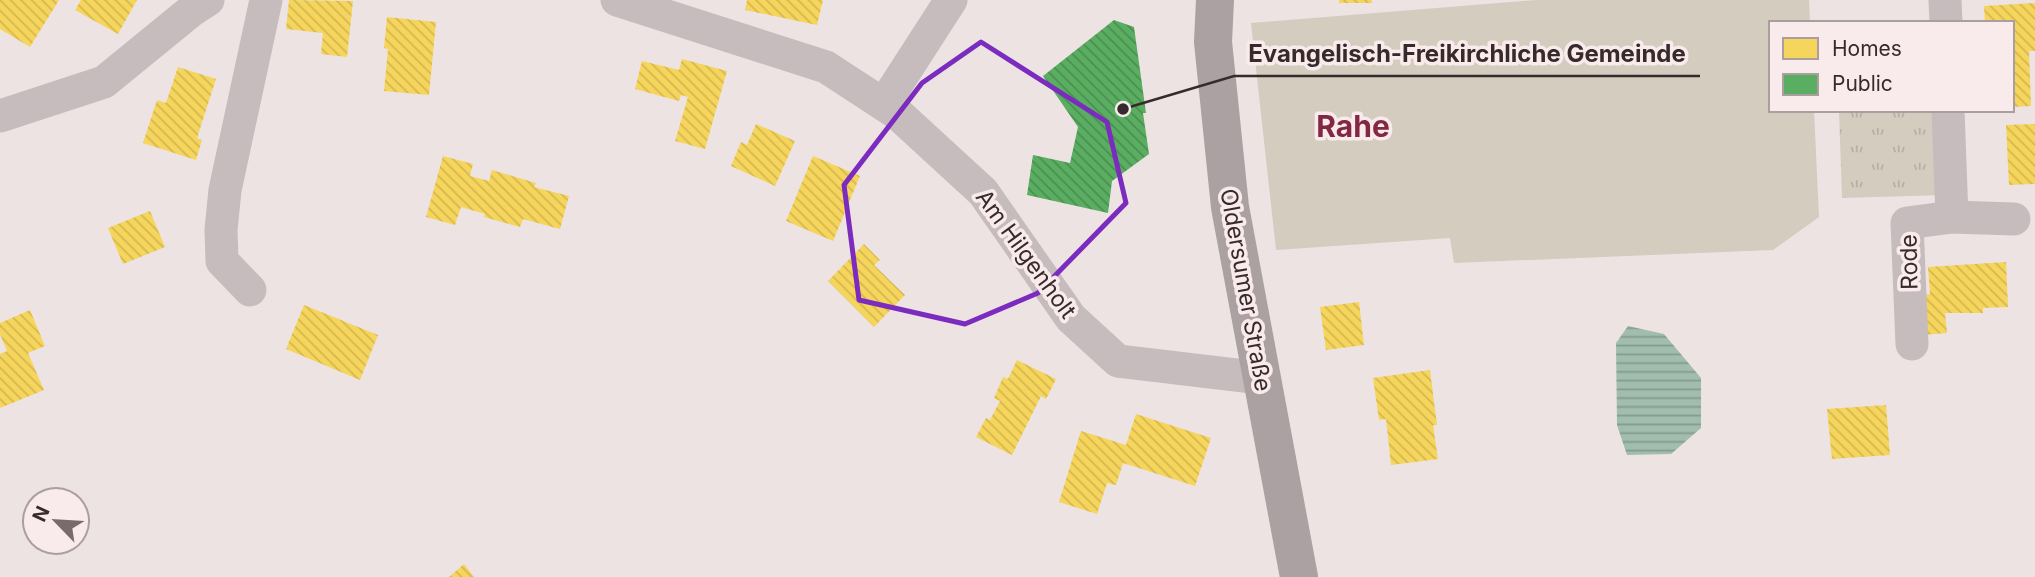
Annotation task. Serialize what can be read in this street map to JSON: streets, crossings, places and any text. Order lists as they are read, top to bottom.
{
  "streets": {
    "main road": ["Oldersumer Straße"],
    "street": ["Am Hilgenholt", "Rode"]
  },
  "crossings": [
    ["Am Hilgenholt", "Oldersumer Straße"]
  ],
  "districts": ["Rahe"],
  "places": ["Evangelisch-Freikirchliche Gemeinde"],
  "legend": ["Homes", "Public"],
  "north": "top left"
}
